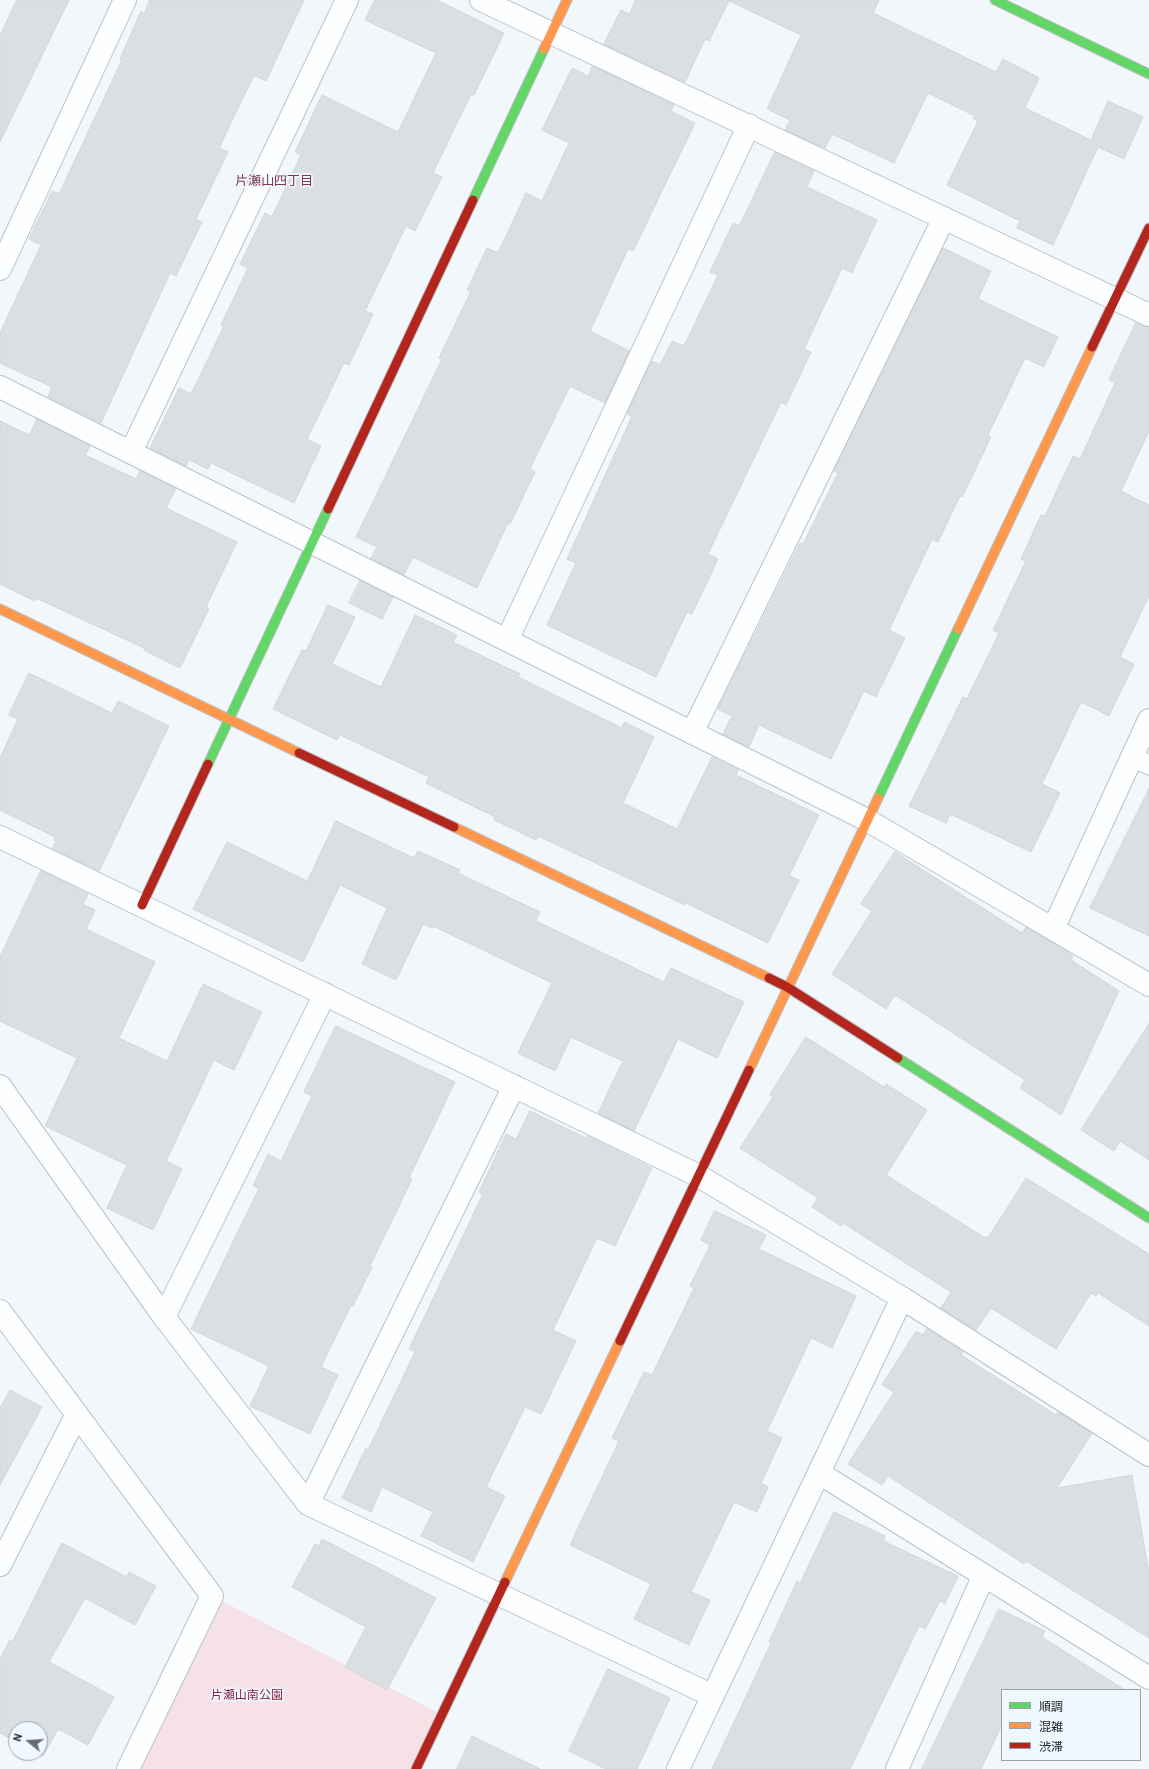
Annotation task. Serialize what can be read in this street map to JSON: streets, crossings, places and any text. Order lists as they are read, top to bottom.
{
  "districts": ["片瀬山四丁目"],
  "parks": ["片瀬山南公園"],
  "legend": ["順調", "混雑", "渋滞"],
  "north": "left"
}
